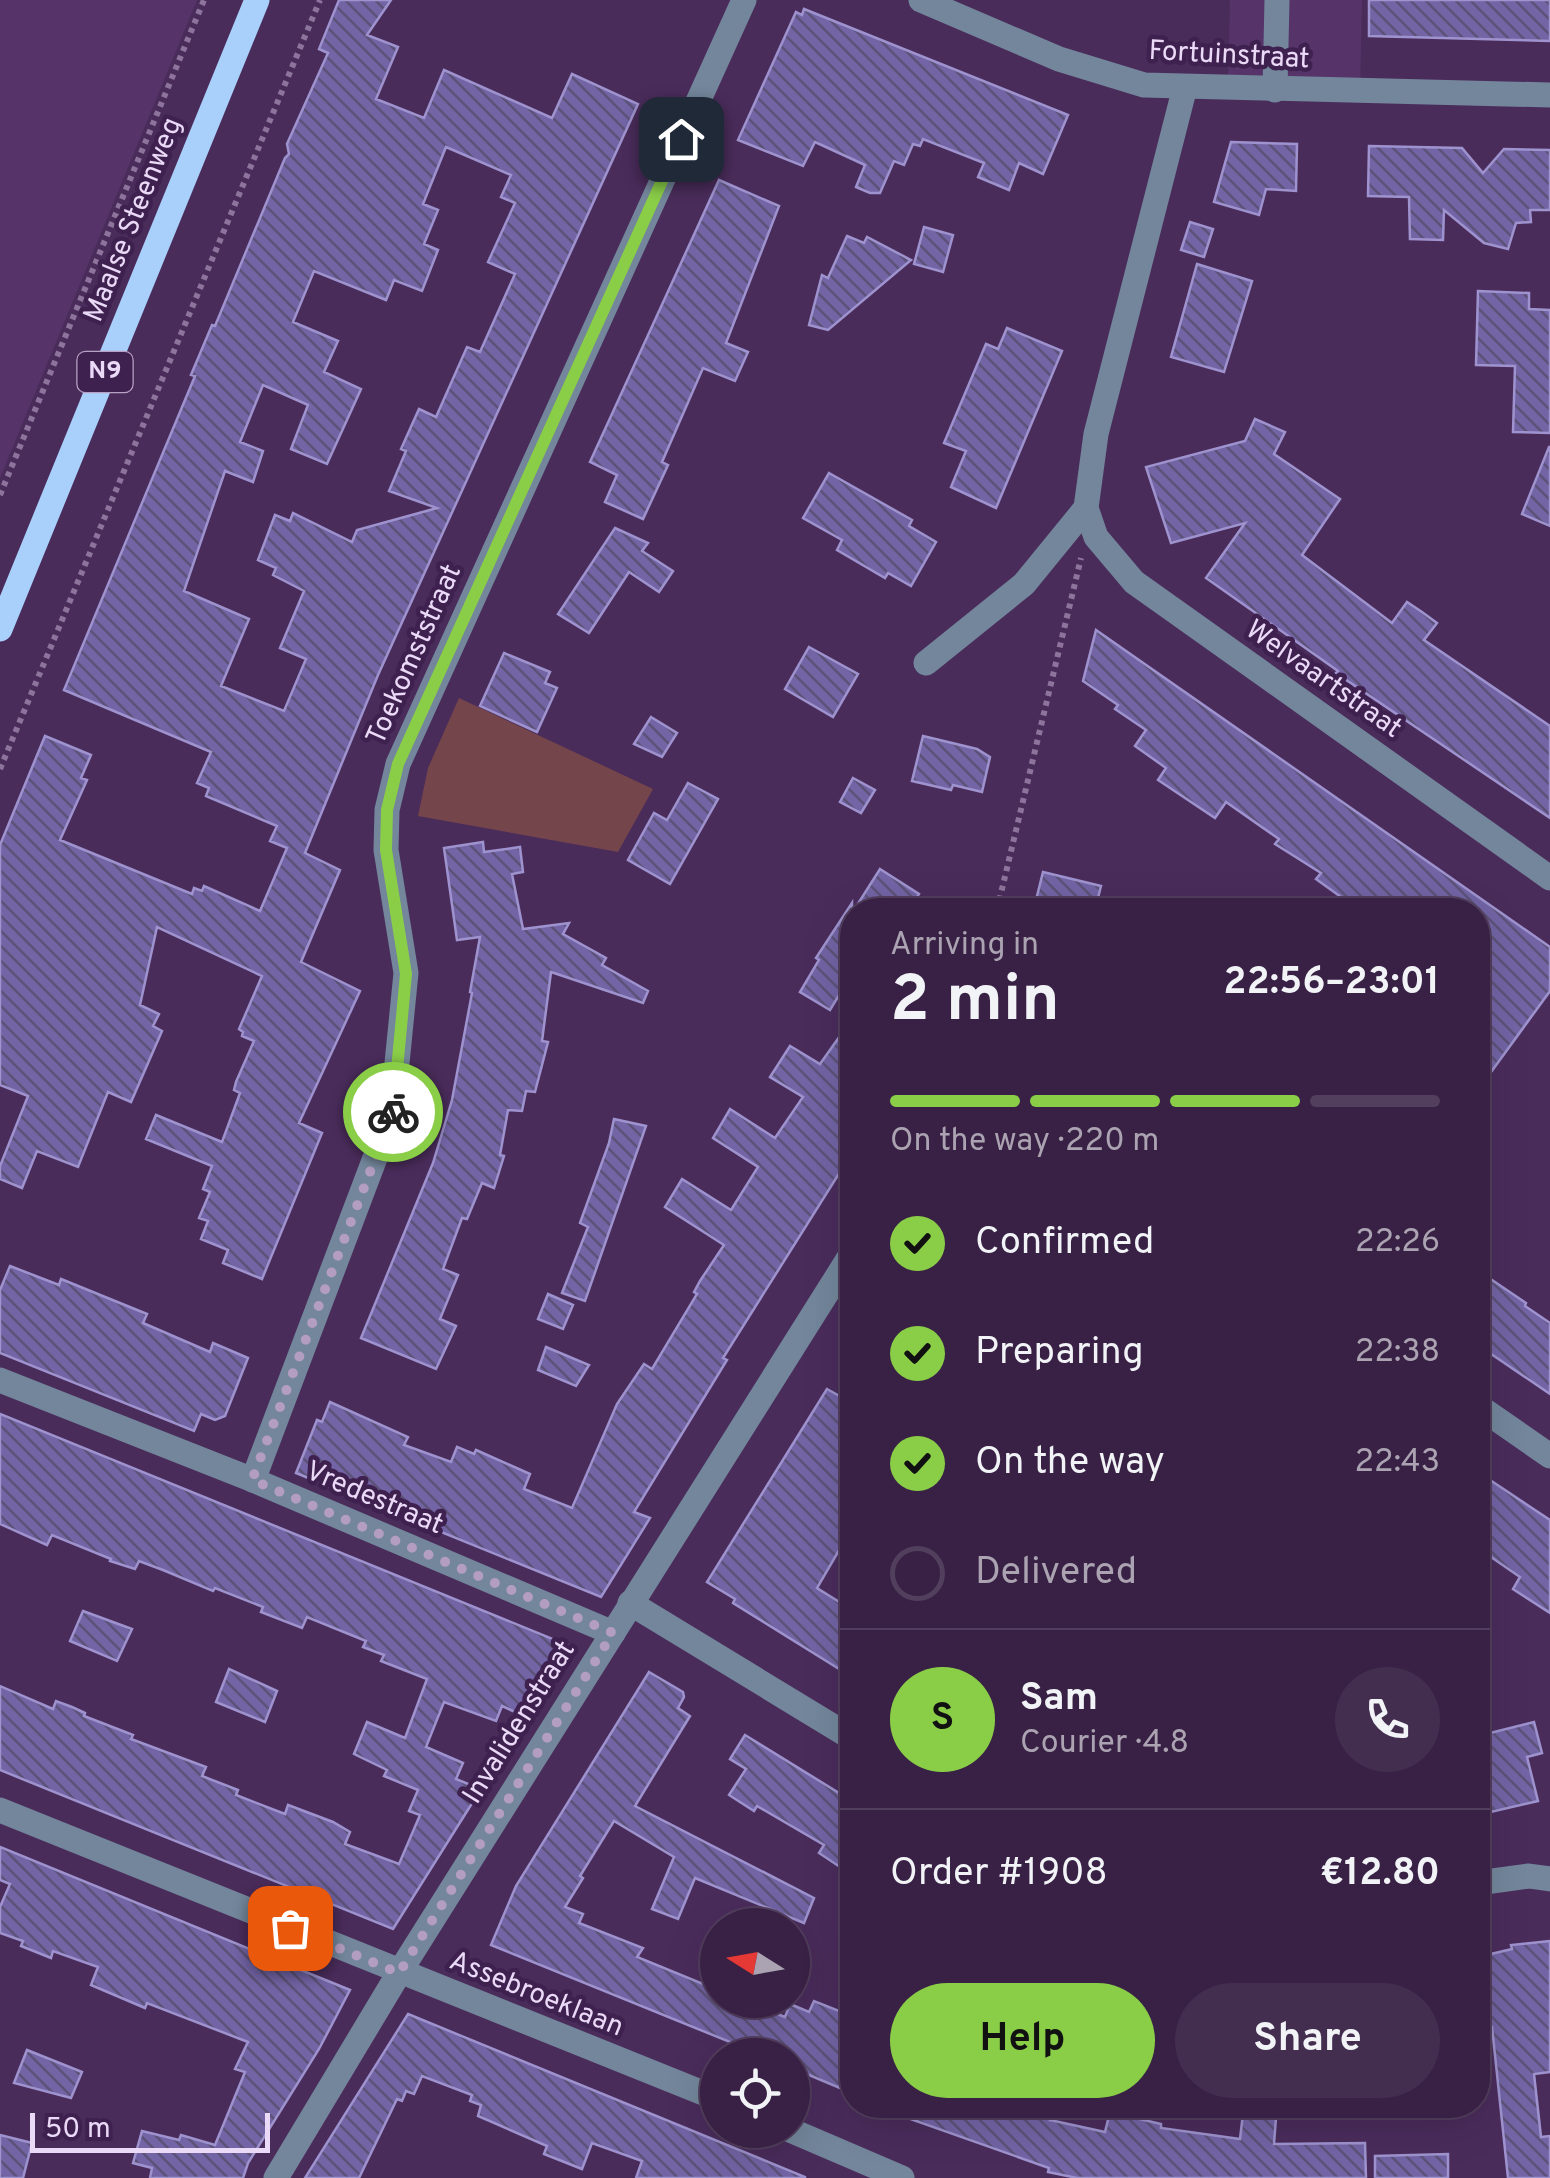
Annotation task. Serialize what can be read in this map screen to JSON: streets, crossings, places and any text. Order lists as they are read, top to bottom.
{
  "streets": {
    "main road": ["Maalse Steenweg", "N9"],
    "street": [
      "Fortuinstraat",
      "Toekomststraat",
      "Welvaartstraat",
      "Vredestraat",
      "Invalidenstraat",
      "Assebroeklaan"
    ]
  },
  "crossings": [
    ["Fortuinstraat", "Welvaartstraat"],
    ["Toekomststraat", "Vredestraat"],
    ["Vredestraat", "Invalidenstraat"],
    ["Invalidenstraat", "Assebroeklaan"]
  ],
  "scale_bar": "50 m",
  "north": "left",
  "page": {
    "heading": ["2 min", "Arriving in", "22:56–23:01"],
    "panel": [
      "Sam",
      "Courier · 4.8",
      "Order #1908",
      "€12.80"
    ],
    "bar": "On the way · 220 m",
    "list": [
      ["Confirmed", "22:26"],
      ["Preparing", "22:38"],
      ["On the way", "22:43"],
      "Delivered"
    ],
    "round": "S",
    "buttons": ["Help", "Share"],
    "scale": "50 m"
  }
}
